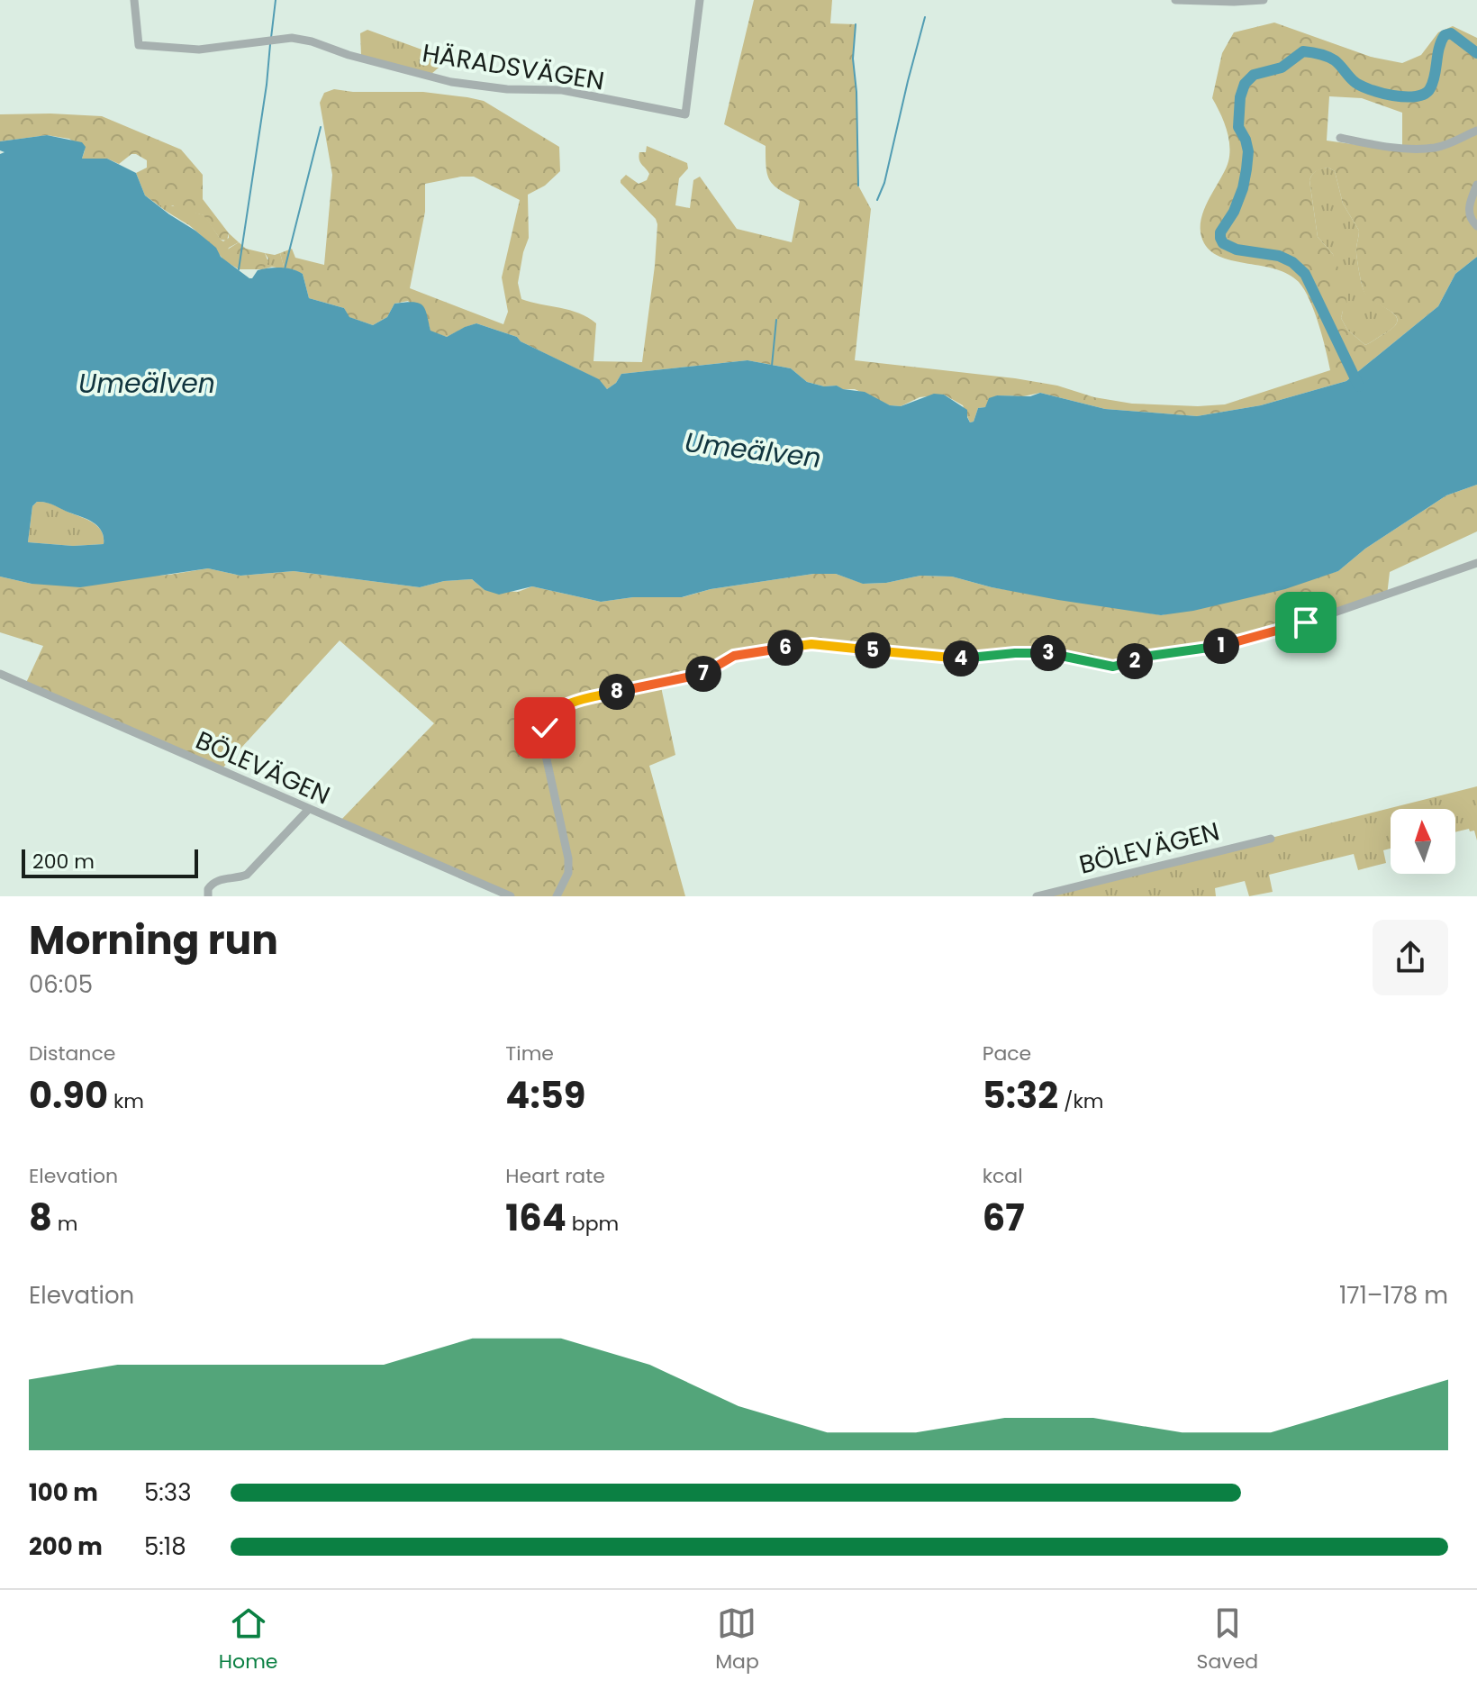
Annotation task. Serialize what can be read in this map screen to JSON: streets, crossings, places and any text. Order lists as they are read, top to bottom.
{
  "streets": {
    "street": ["HÄRADSVÄGEN", "BÖLEVÄGEN"]
  },
  "water": ["Umeälven"],
  "scale_bar": "200 m",
  "north": "top",
  "page": {
    "pins": [
      "1",
      "6",
      "5",
      "3",
      "4",
      "2",
      "7",
      "8"
    ],
    "scale": "200 m",
    "heading": ["Morning run", "06:05"],
    "stats": [
      ["Distance", "0.90 km"],
      ["Time", "4:59"],
      ["Pace", "5:32 /km"],
      ["Elevation", "8 m"],
      ["Heart rate", "164 bpm"],
      ["kcal", "67"]
    ],
    "chart": ["Elevation", "171–178 m"],
    "list": [
      {
        "name": "100 m",
        "note": "5:33"
      },
      {
        "name": "200 m",
        "note": "5:18"
      }
    ],
    "tabs": ["Home", "Map", "Saved"]
  }
}
